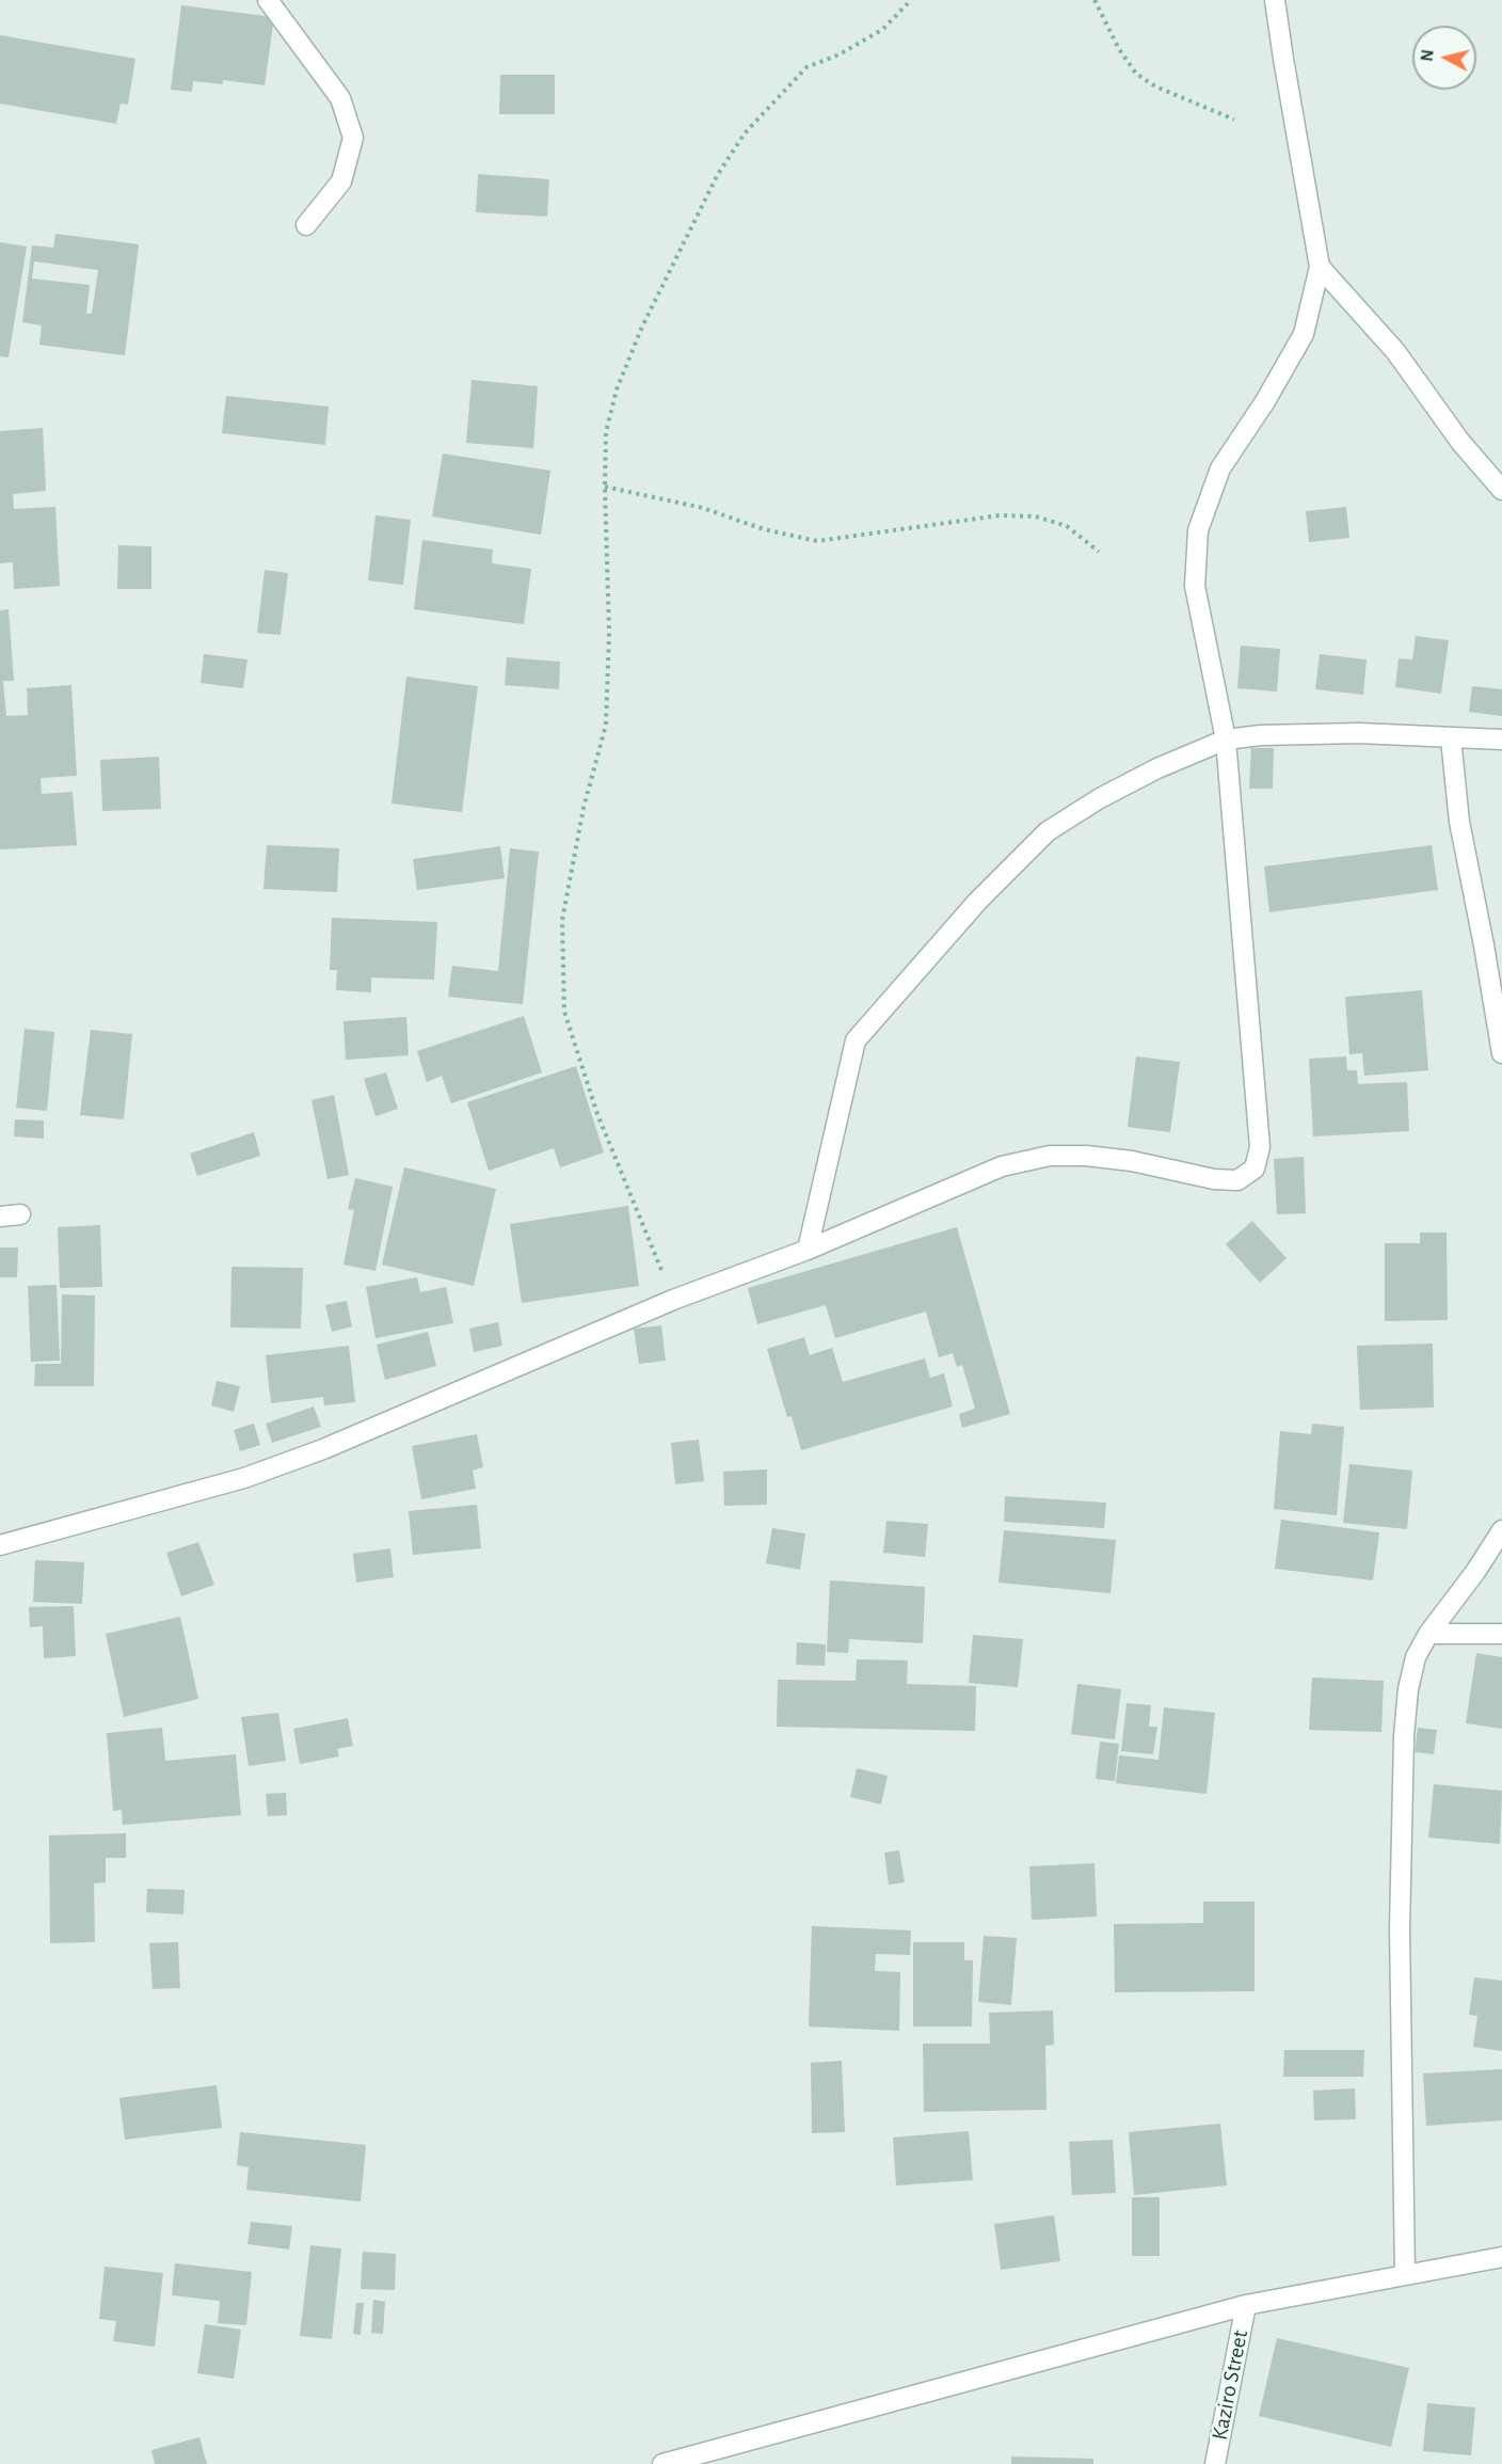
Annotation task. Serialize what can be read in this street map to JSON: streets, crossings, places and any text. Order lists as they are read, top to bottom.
{
  "streets": {
    "street": ["Kaziro Street"]
  },
  "north": "left"
}
